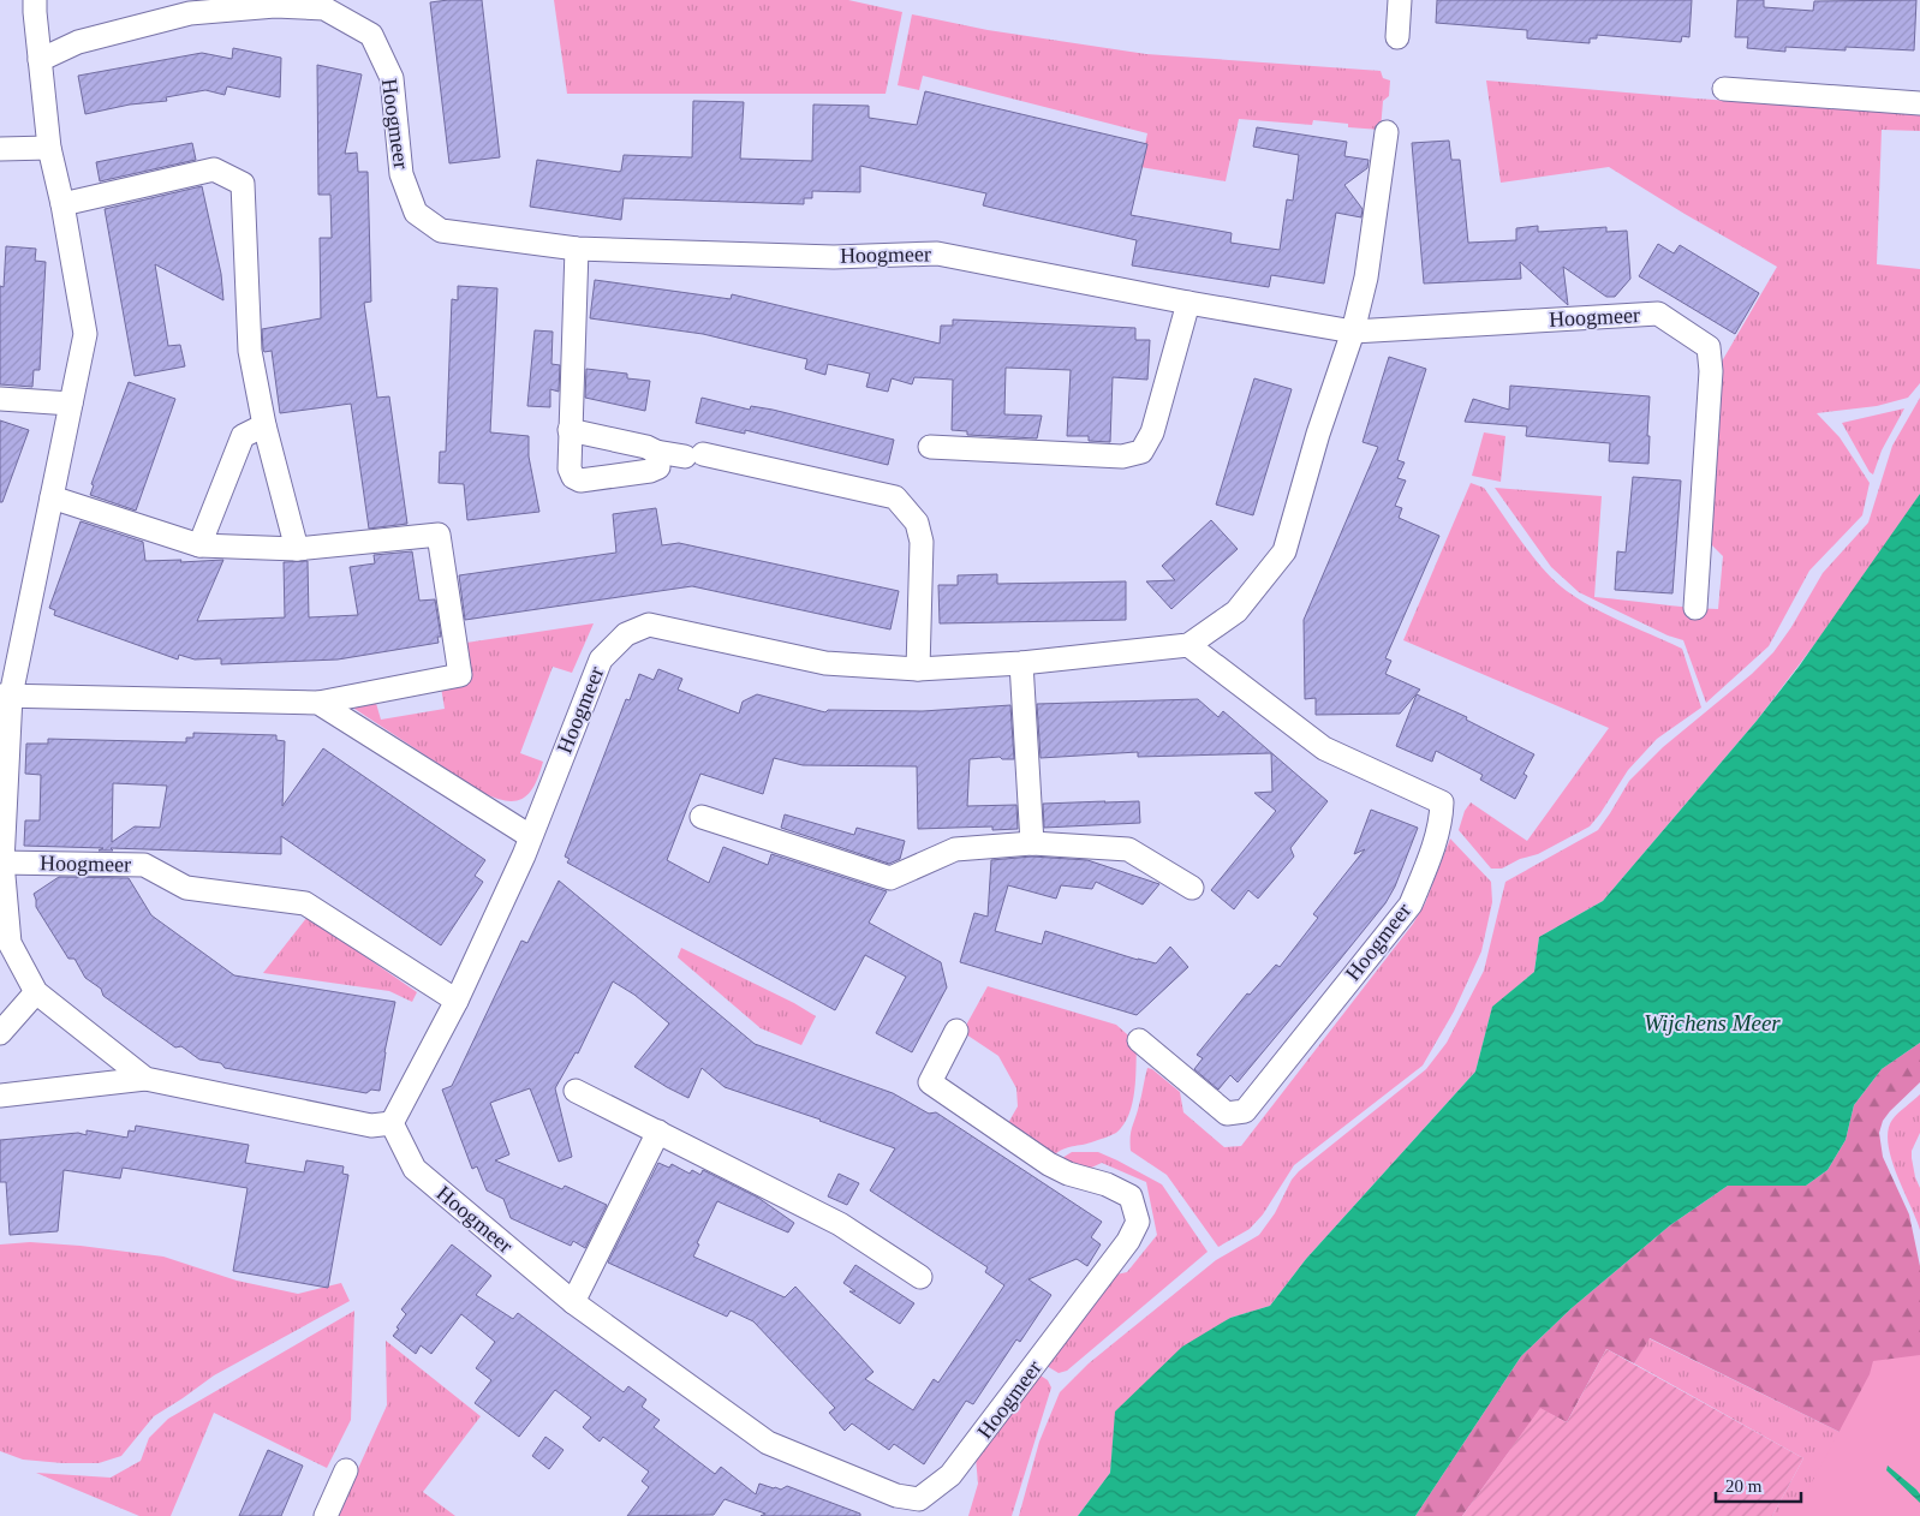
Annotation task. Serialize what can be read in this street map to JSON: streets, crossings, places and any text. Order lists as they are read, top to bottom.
{
  "streets": {
    "street": ["Hoogmeer"]
  },
  "water": ["Wijchens Meer"],
  "scale_bar": "20 m"
}
